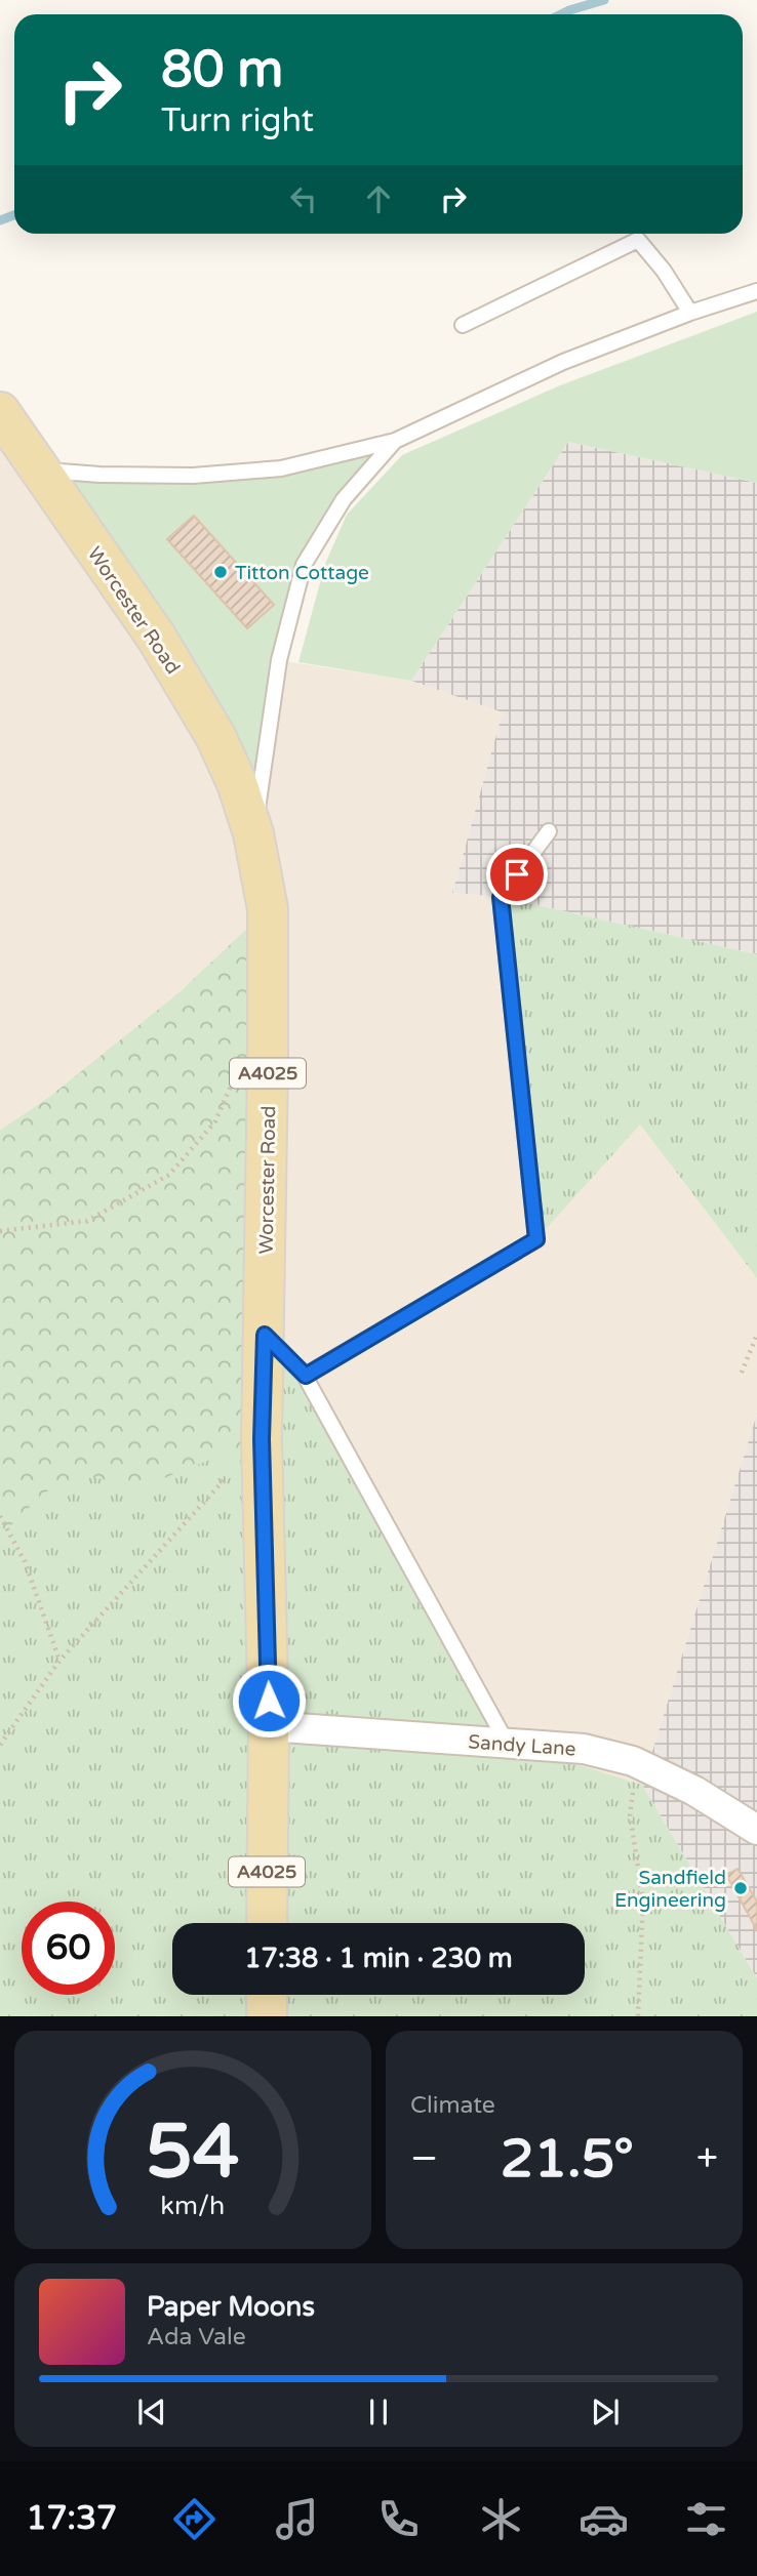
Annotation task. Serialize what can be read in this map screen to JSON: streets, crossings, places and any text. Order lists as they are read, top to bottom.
{
  "streets": {
    "main road": ["Worcester Road", "A4025"],
    "street": ["Sandy Lane"]
  },
  "crossings": [
    ["Worcester Road", "Sandy Lane"]
  ],
  "places": ["Titton Cottage", "Sandfield Engineering"],
  "page": {
    "turn": ["80 m", "Turn right"],
    "limit": "60",
    "trip": "17:38 · 1 min · 230 m",
    "tile": "Climate",
    "heat": ["−", "21.5°", "+"],
    "song": ["Paper Moons", "Ada Vale"],
    "tabs": "17:37",
    "gauge": ["54", "km/h"]
  }
}
